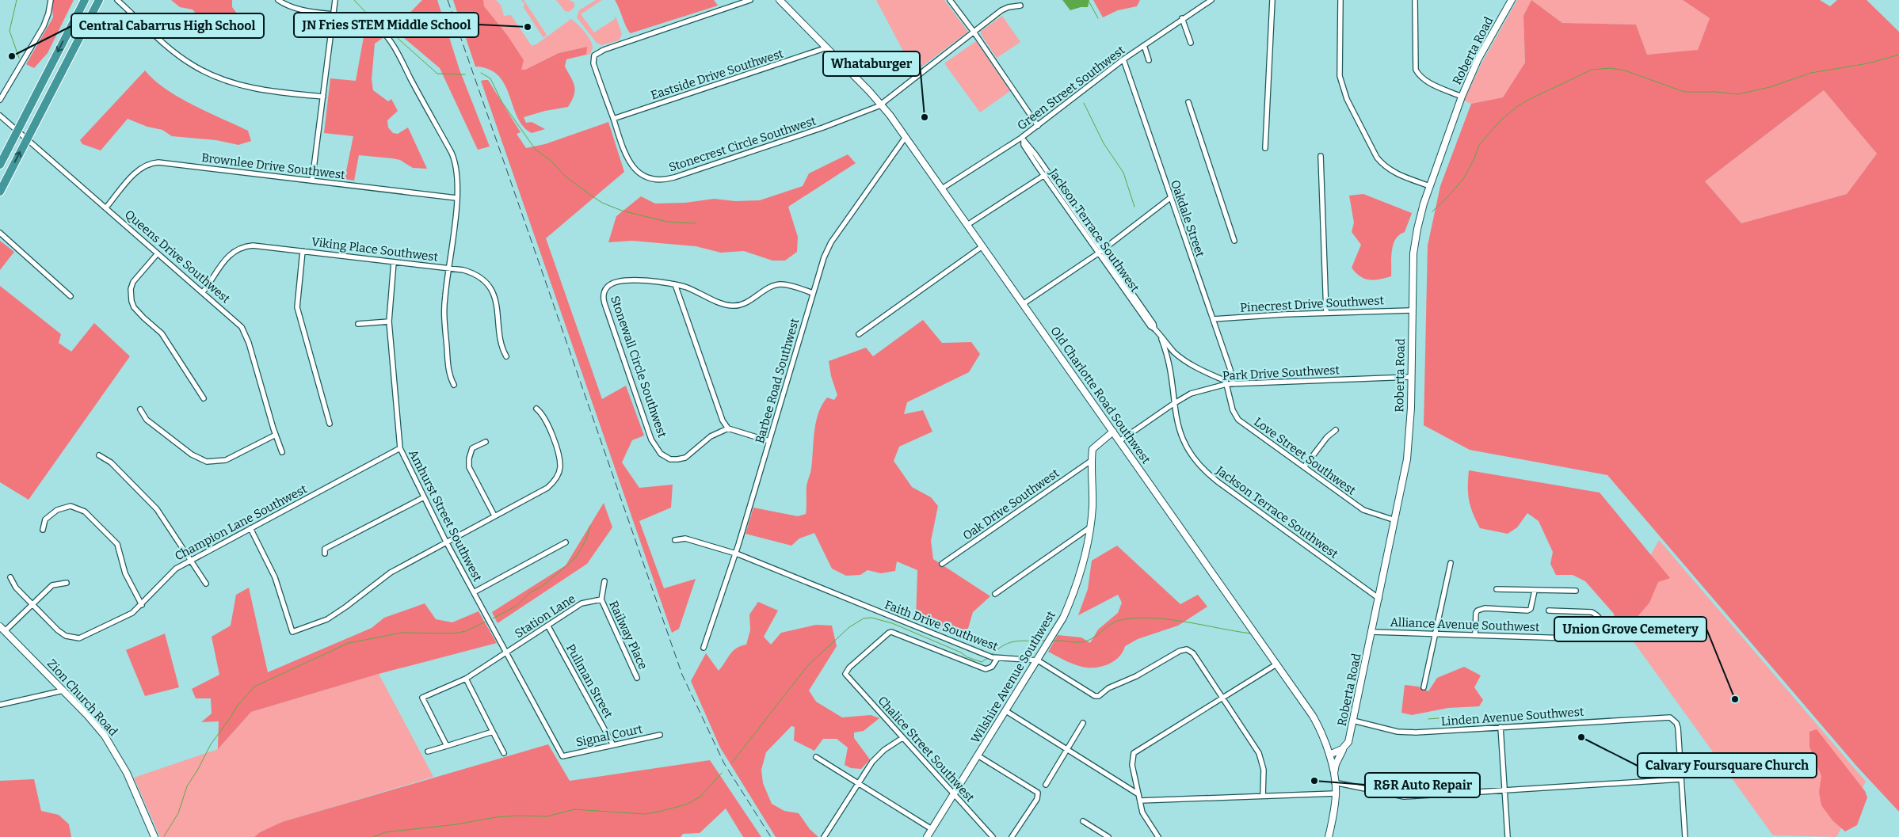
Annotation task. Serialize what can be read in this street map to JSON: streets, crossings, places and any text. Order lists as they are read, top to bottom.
{
  "streets": {
    "street": [
      "Roberta Road",
      "Eastside Drive Southwest",
      "Green Street Southwest",
      "Stonecrest Circle Southwest",
      "Brownlee Drive Southwest",
      "Oakdale Street",
      "Jackson Terrace Southwest",
      "Viking Place Southwest",
      "Queens Drive Southwest",
      "Pinecrest Drive Southwest",
      "Stonewall Circle Southwest",
      "Park Drive Southwest",
      "Barbee Road Southwest",
      "Old Charlotte Road Southwest",
      "Love Street Southwest",
      "Oak Drive Southwest",
      "Amhurst Street Southwest",
      "Champion Lane Southwest",
      "Station Lane",
      "Alliance Avenue Southwest",
      "Faith Drive Southwest",
      "Railway Place",
      "Wilshire Avenue Southwest",
      "Pullman Street",
      "Zion Church Road",
      "Linden Avenue Southwest",
      "Signal Court",
      "Chalice Street Southwest"
    ]
  },
  "crossings": [
    ["Roberta Road", "Jackson Terrace Southwest"],
    ["Roberta Road", "Pinecrest Drive Southwest"],
    ["Roberta Road", "Park Drive Southwest"],
    ["Roberta Road", "Old Charlotte Road Southwest"],
    ["Roberta Road", "Love Street Southwest"],
    ["Roberta Road", "Alliance Avenue Southwest"],
    ["Roberta Road", "Linden Avenue Southwest"],
    ["Eastside Drive Southwest", "Stonecrest Circle Southwest"],
    ["Eastside Drive Southwest", "Old Charlotte Road Southwest"],
    ["Green Street Southwest", "Oakdale Street"],
    ["Green Street Southwest", "Jackson Terrace Southwest"],
    ["Green Street Southwest", "Old Charlotte Road Southwest"],
    ["Stonecrest Circle Southwest", "Old Charlotte Road Southwest"],
    ["Brownlee Drive Southwest", "Queens Drive Southwest"],
    ["Oakdale Street", "Pinecrest Drive Southwest"],
    ["Oakdale Street", "Park Drive Southwest"],
    ["Jackson Terrace Southwest", "Park Drive Southwest"],
    ["Jackson Terrace Southwest", "Love Street Southwest"],
    ["Viking Place Southwest", "Queens Drive Southwest"],
    ["Viking Place Southwest", "Amhurst Street Southwest"],
    ["Stonewall Circle Southwest", "Barbee Road Southwest"],
    ["Park Drive Southwest", "Old Charlotte Road Southwest"],
    ["Park Drive Southwest", "Love Street Southwest"],
    ["Barbee Road Southwest", "Old Charlotte Road Southwest"],
    ["Barbee Road Southwest", "Faith Drive Southwest"],
    ["Old Charlotte Road Southwest", "Wilshire Avenue Southwest"],
    ["Oak Drive Southwest", "Wilshire Avenue Southwest"],
    ["Amhurst Street Southwest", "Champion Lane Southwest"],
    ["Amhurst Street Southwest", "Station Lane"],
    ["Amhurst Street Southwest", "Signal Court"],
    ["Station Lane", "Railway Place"],
    ["Station Lane", "Pullman Street"],
    ["Faith Drive Southwest", "Wilshire Avenue Southwest"],
    ["Faith Drive Southwest", "Chalice Street Southwest"],
    ["Wilshire Avenue Southwest", "Chalice Street Southwest"],
    ["Pullman Street", "Signal Court"]
  ],
  "places": [
    "JN Fries STEM Middle School",
    "Central Cabarrus High School",
    "Whataburger",
    "Union Grove Cemetery",
    "Calvary Foursquare Church",
    "R&R Auto Repair"
  ]
}
